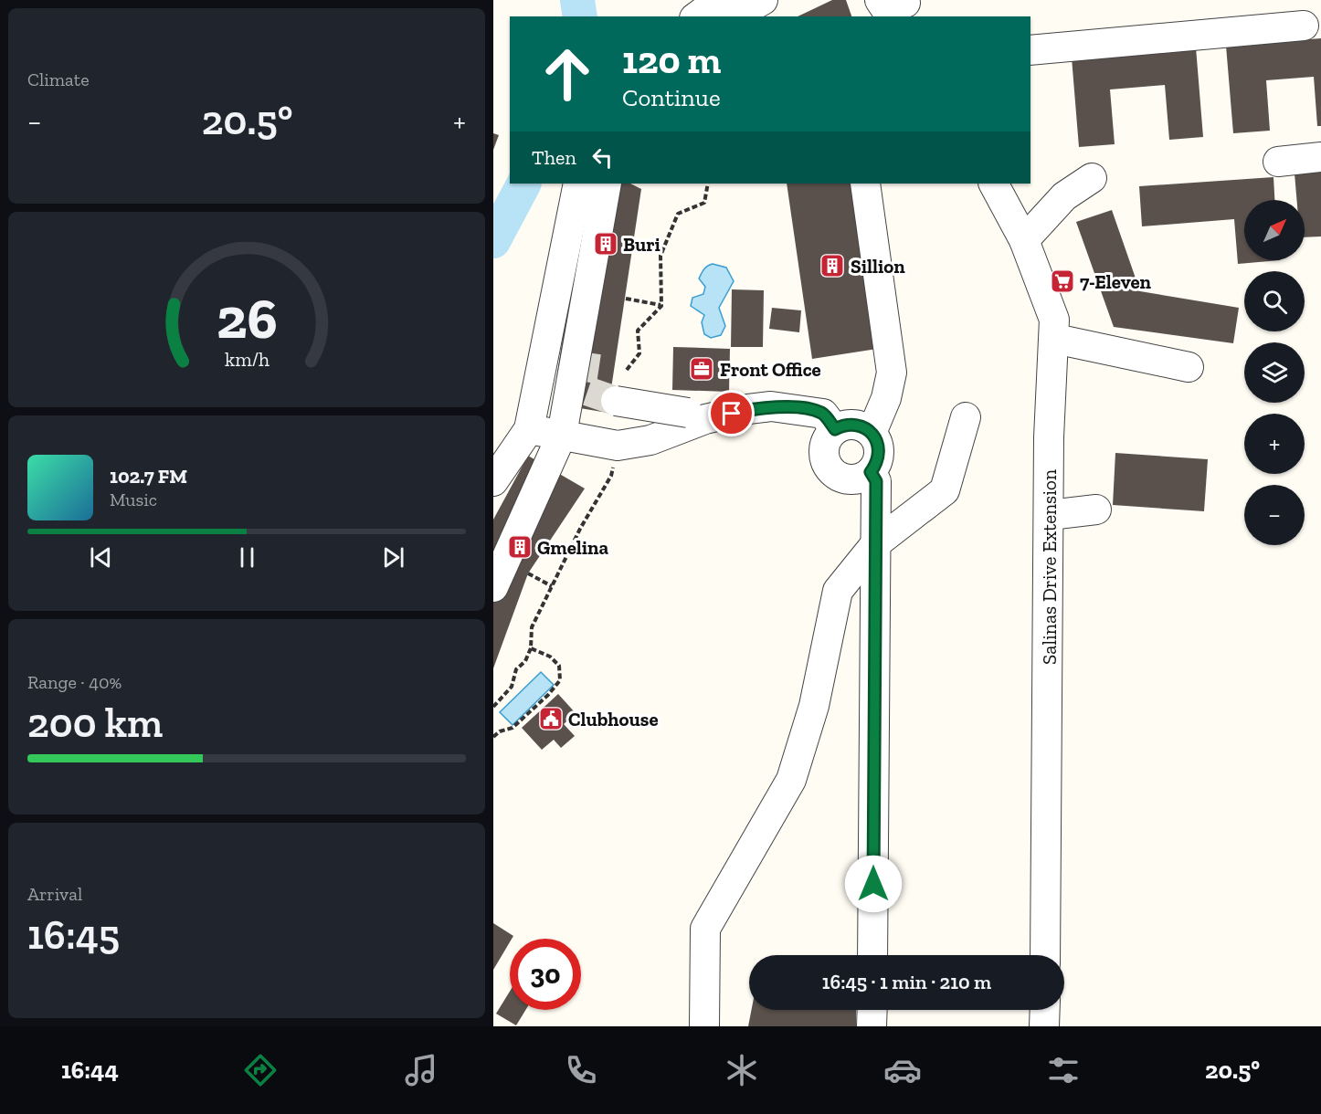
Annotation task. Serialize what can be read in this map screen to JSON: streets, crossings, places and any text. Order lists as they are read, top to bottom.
{
  "streets": {
    "street": ["Salinas Drive Extension"]
  },
  "places": {
    "building": ["Buri", "Sillion", "Gmelina"],
    "supermarket": ["7-Eleven"],
    "office": ["Front Office"],
    "public building": ["Clubhouse"]
  },
  "north": "top right",
  "page": {
    "tile": [
      "Climate",
      ["Range · 40%", "200 km"],
      ["Arrival", "16:45"]
    ],
    "turn": ["120 m", "Continue"],
    "heat": ["−", "20.5°", "+"],
    "then": "Then",
    "map_buttons": ["+", "−"],
    "song": ["102.7 FM", "Music"],
    "limit": "30",
    "trip": "16:45 · 1 min · 210 m",
    "tabs": ["16:44", "20.5°"],
    "gauge": ["26", "km/h"]
  }
}
